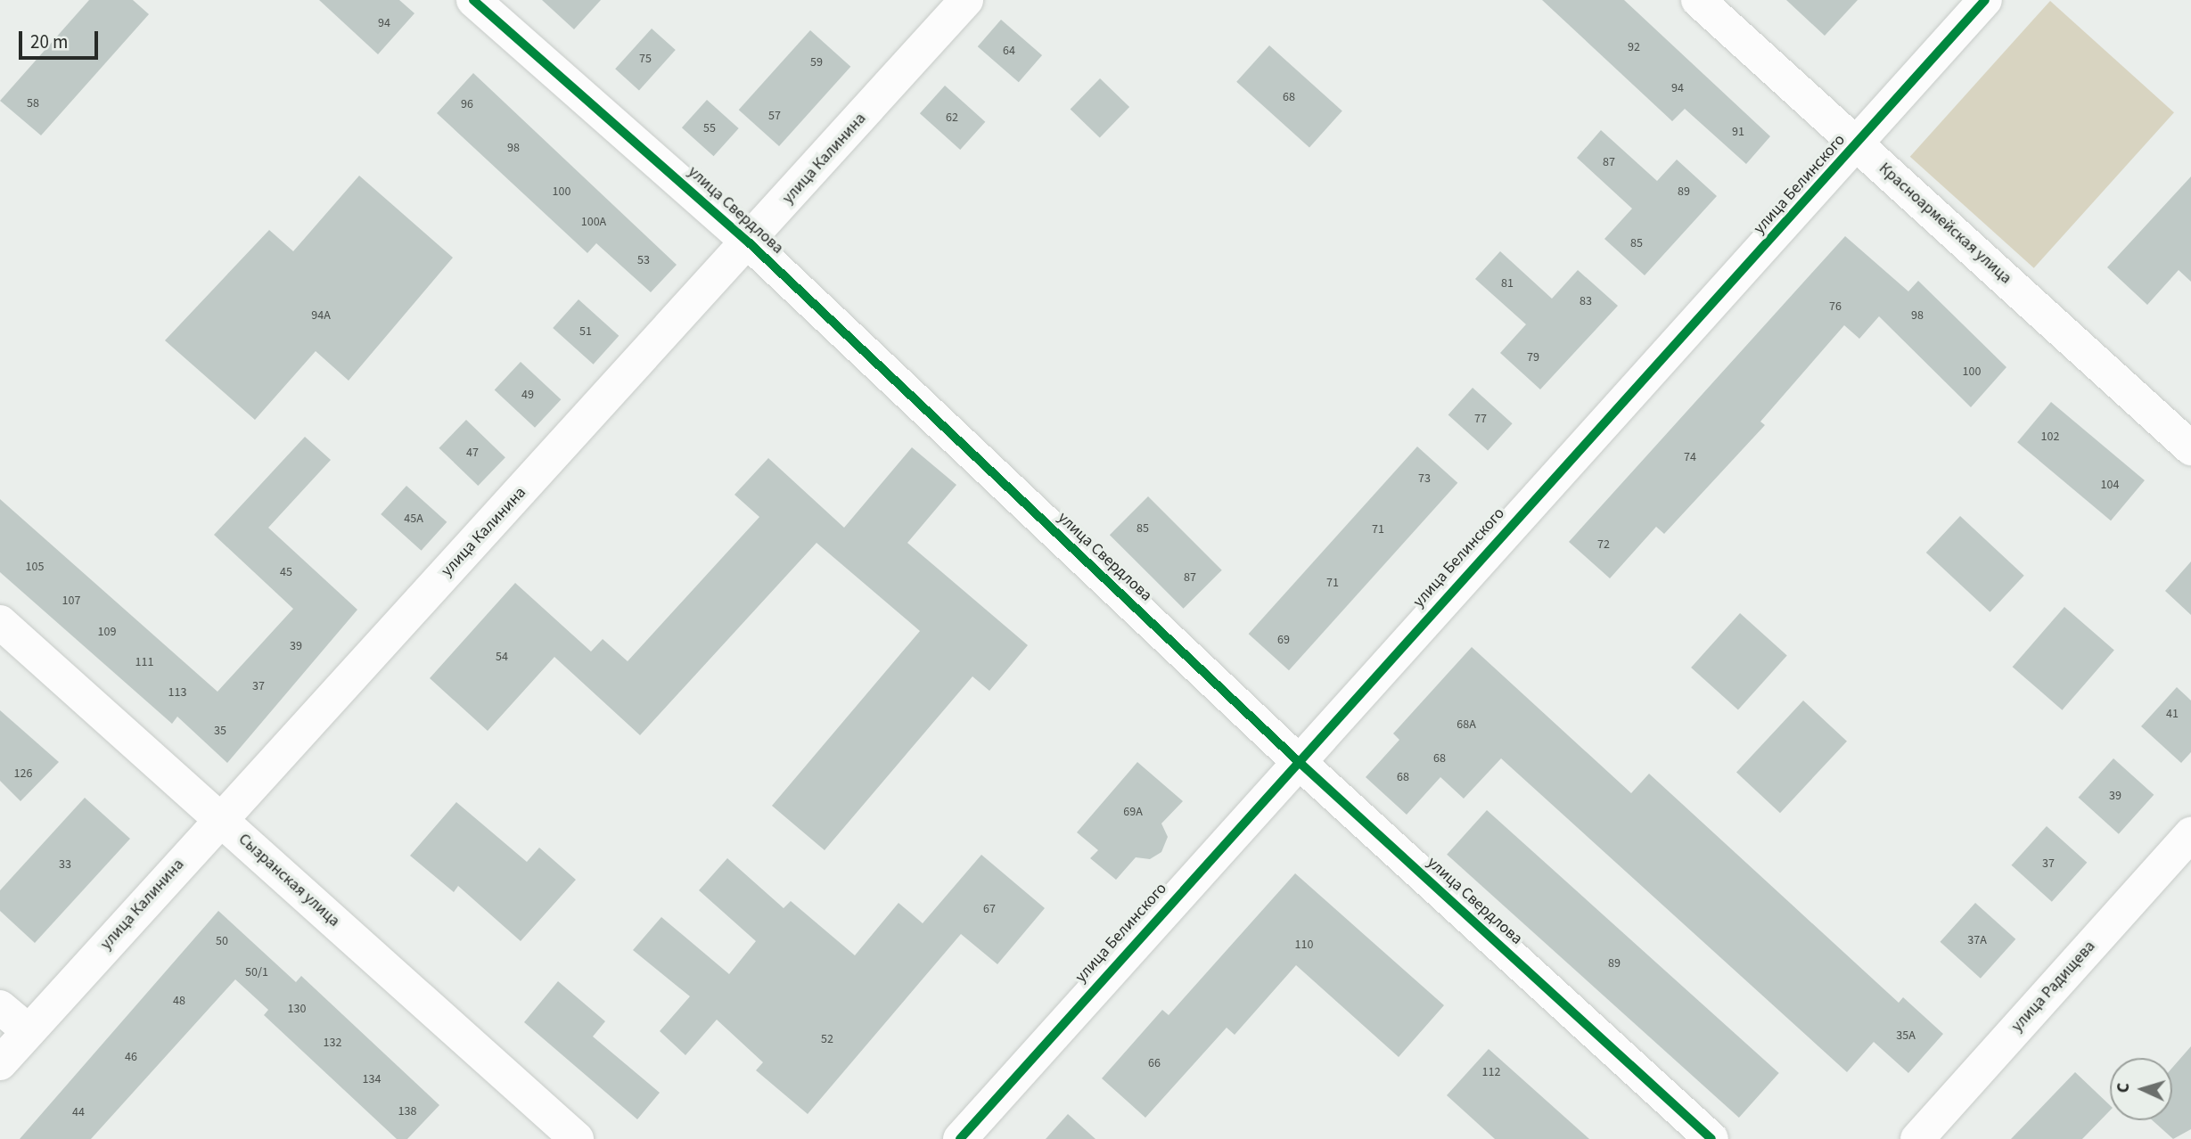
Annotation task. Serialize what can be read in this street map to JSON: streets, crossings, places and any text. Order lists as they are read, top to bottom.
{
  "streets": {
    "street": [
      "улица Калинина",
      "улица Белинского",
      "улица Свердлова",
      "Красноармейская улица",
      "Сызранская улица",
      "улица Радищева"
    ]
  },
  "crossings": [
    ["улица Калинина", "улица Свердлова"],
    ["улица Калинина", "Сызранская улица"],
    ["улица Белинского", "улица Свердлова"],
    ["улица Белинского", "Красноармейская улица"]
  ],
  "house_numbers": [
    "94",
    "92",
    "64",
    "75",
    "59",
    "94",
    "68",
    "58",
    "96",
    "57",
    "62",
    "55",
    "91",
    "98",
    "87",
    "100",
    "89",
    "100А",
    "85",
    "53",
    "81",
    "83",
    "76",
    "94А",
    "98",
    "51",
    "79",
    "100",
    "49",
    "77",
    "102",
    "47",
    "74",
    "73",
    "104",
    "45А",
    "85",
    "71",
    "72",
    "105",
    "45",
    "87",
    "71",
    "107",
    "109",
    "69",
    "39",
    "54",
    "111",
    "37",
    "113",
    "41",
    "68А",
    "35",
    "68",
    "126",
    "68",
    "39",
    "69А",
    "37",
    "33",
    "67",
    "37А",
    "50",
    "110",
    "89",
    "50/1",
    "48",
    "130",
    "35А",
    "52",
    "132",
    "46",
    "66",
    "112",
    "134",
    "138",
    "44"
  ],
  "scale_bar": "20 m",
  "north": "left"
}
